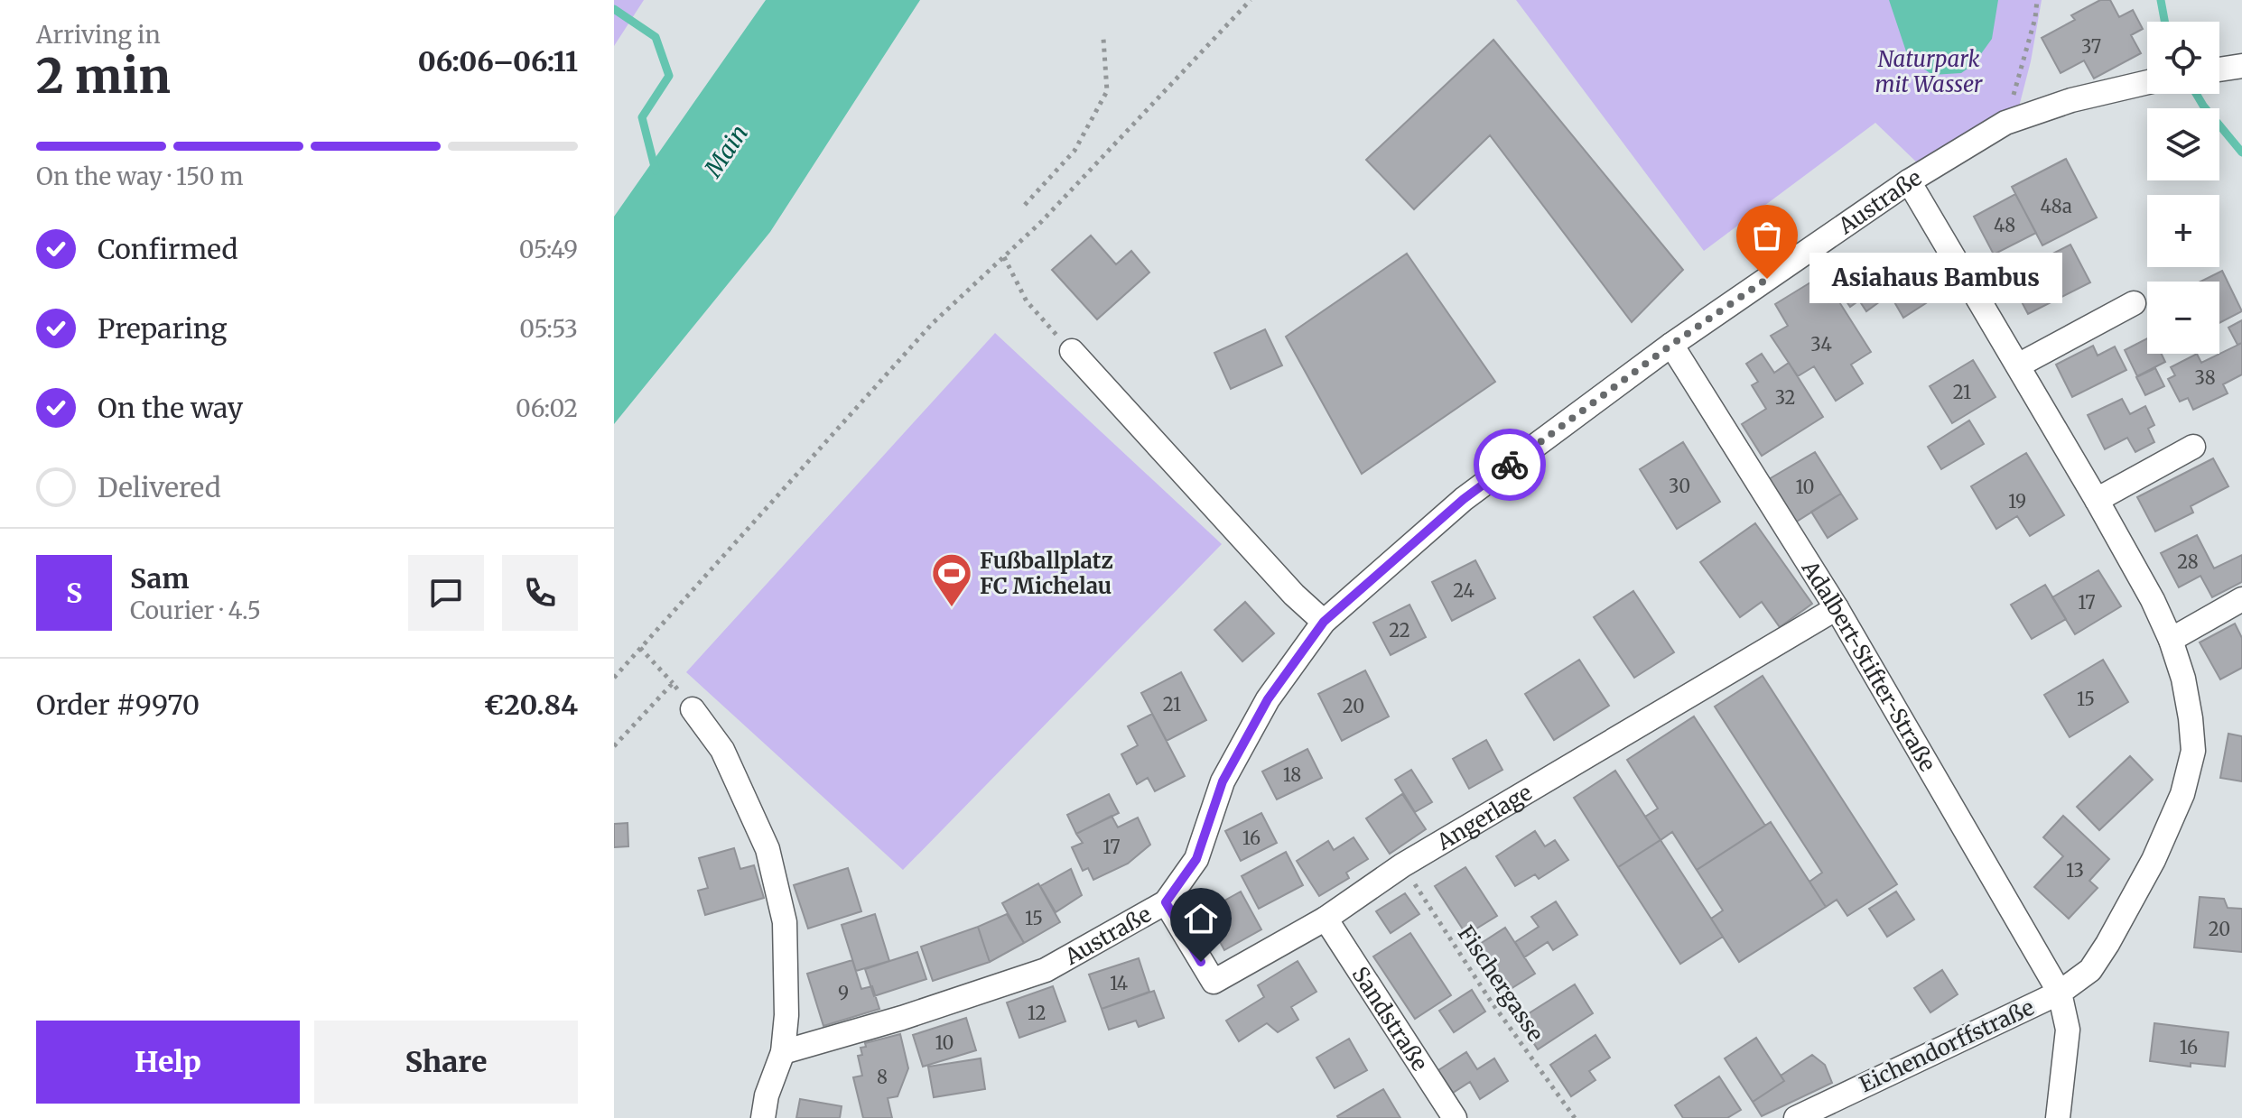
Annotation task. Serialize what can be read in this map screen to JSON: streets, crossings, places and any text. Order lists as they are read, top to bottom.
{
  "streets": {
    "street": [
      "Austraße",
      "Adalbert-Stifter-Straße",
      "Angerlage",
      "Sandstraße",
      "Eichendorffstraße"
    ],
    "path": ["Fischergasse"]
  },
  "crossings": [
    ["Austraße", "Adalbert-Stifter-Straße"],
    ["Austraße", "Angerlage"],
    ["Austraße", "Eichendorffstraße"],
    ["Adalbert-Stifter-Straße", "Angerlage"],
    ["Adalbert-Stifter-Straße", "Eichendorffstraße"],
    ["Angerlage", "Fischergasse"],
    ["Angerlage", "Sandstraße"]
  ],
  "water": ["Main"],
  "parks": ["Naturpark mit Wasser"],
  "places": {
    "other": ["Asiahaus Bambus"],
    "sports": ["Fußballplatz FC Michelau"]
  },
  "house_numbers": [
    "37",
    "48a",
    "48",
    "34",
    "38",
    "21",
    "32",
    "30",
    "10",
    "19",
    "28",
    "24",
    "17",
    "22",
    "15",
    "21",
    "20",
    "18",
    "16",
    "17",
    "13",
    "15",
    "20",
    "14",
    "9",
    "12",
    "10",
    "16",
    "8"
  ],
  "page": {
    "heading": ["2 min", "Arriving in", "06:06–06:11"],
    "panel": [
      "Sam",
      "Courier · 4.5",
      "Order #9970",
      "€20.84"
    ],
    "map_buttons": ["+", "−"],
    "bar": "On the way · 150 m",
    "list": [
      ["Confirmed", "05:49"],
      ["Preparing", "05:53"],
      ["On the way", "06:02"],
      "Delivered"
    ],
    "bubble": "Asiahaus Bambus",
    "round": "S",
    "buttons": ["Help", "Share"]
  }
}
